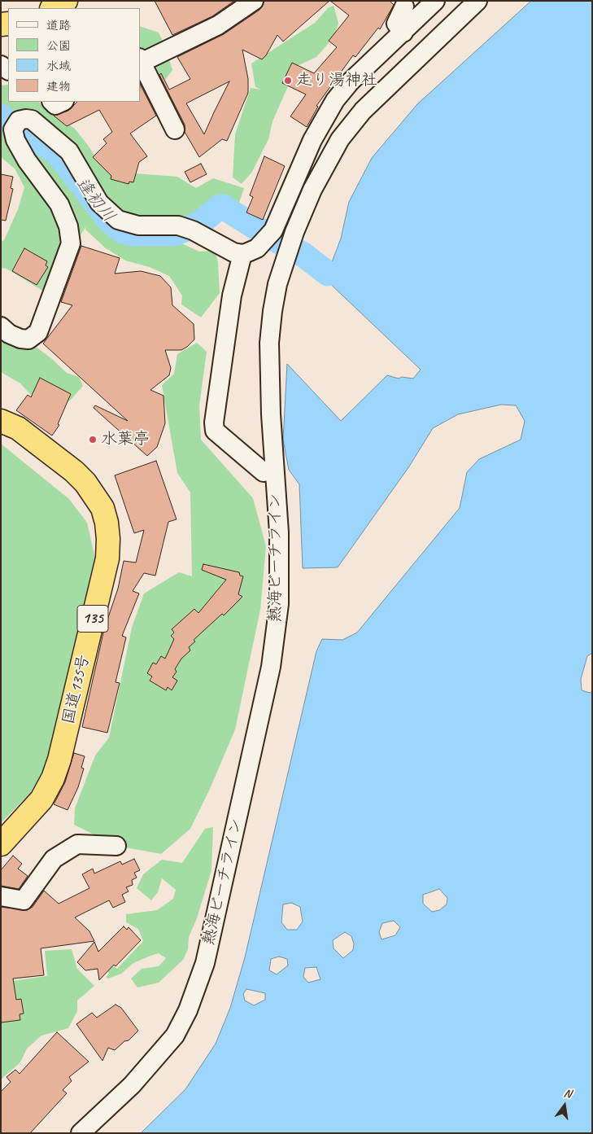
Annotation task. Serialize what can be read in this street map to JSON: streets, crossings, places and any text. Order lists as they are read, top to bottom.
{
  "streets": {
    "highway": ["135", "国道135号"],
    "street": ["熱海ビーチライン"]
  },
  "water": ["逢初川"],
  "places": ["走り湯神社", "水葉亭"],
  "legend": [
    "道路",
    "公園",
    "水域",
    "建物"
  ],
  "north": "top"
}
